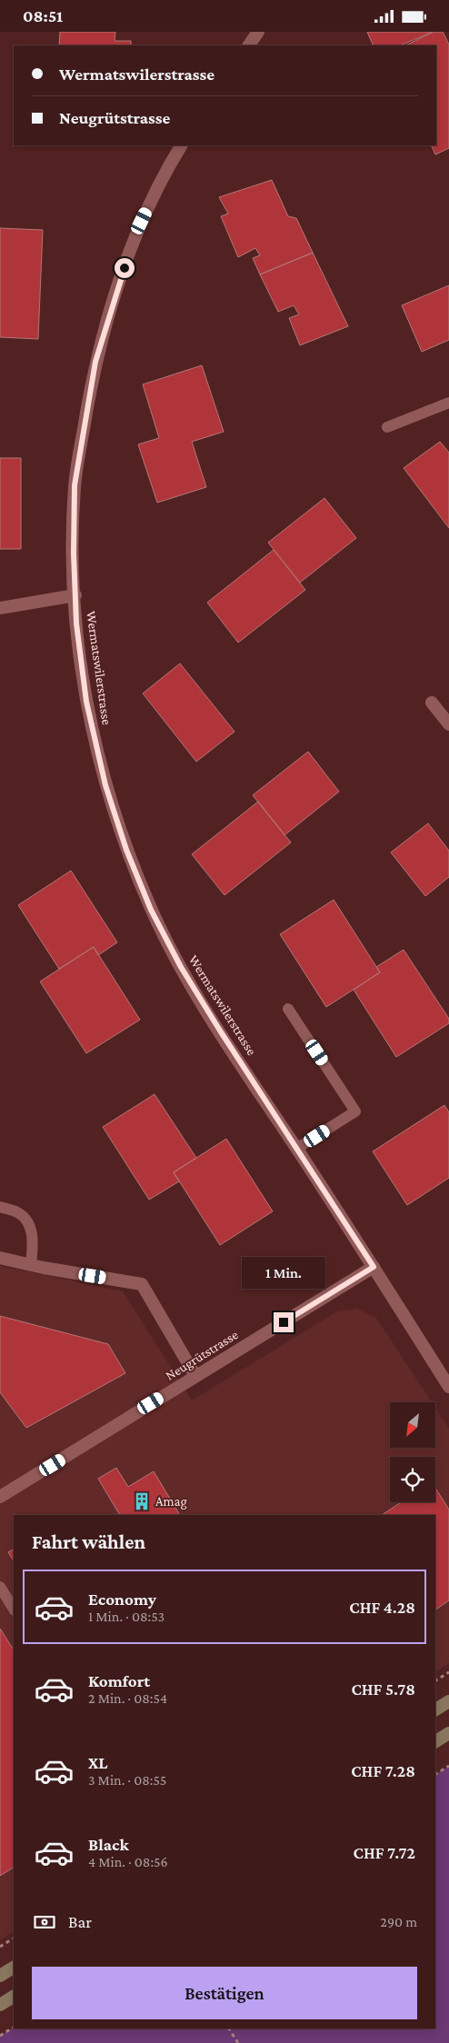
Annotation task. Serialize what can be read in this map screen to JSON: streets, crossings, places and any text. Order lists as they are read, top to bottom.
{
  "streets": {
    "street": ["Wermatswilerstrasse", "Neugrütstrasse"]
  },
  "crossings": [
    ["Wermatswilerstrasse", "Neugrütstrasse"]
  ],
  "places": {
    "building": ["Amag"]
  },
  "north": "bottom left",
  "page": {
    "status": "08:51",
    "banner": ["Wermatswilerstrasse", "Neugrütstrasse"],
    "bubble": "1 Min.",
    "heading": "Fahrt wählen",
    "list": [
      {
        "name": "Economy",
        "note": "1 Min. · 08:53",
        "value": "CHF 4.28"
      },
      {
        "name": "Komfort",
        "note": "2 Min. · 08:54",
        "value": "CHF 5.78"
      },
      {
        "name": "XL",
        "note": "3 Min. · 08:55",
        "value": "CHF 7.28"
      },
      {
        "name": "Black",
        "note": "4 Min. · 08:56",
        "value": "CHF 7.72"
      }
    ],
    "pay": ["Bar", "290 m"],
    "buttons": "Bestätigen"
  }
}
